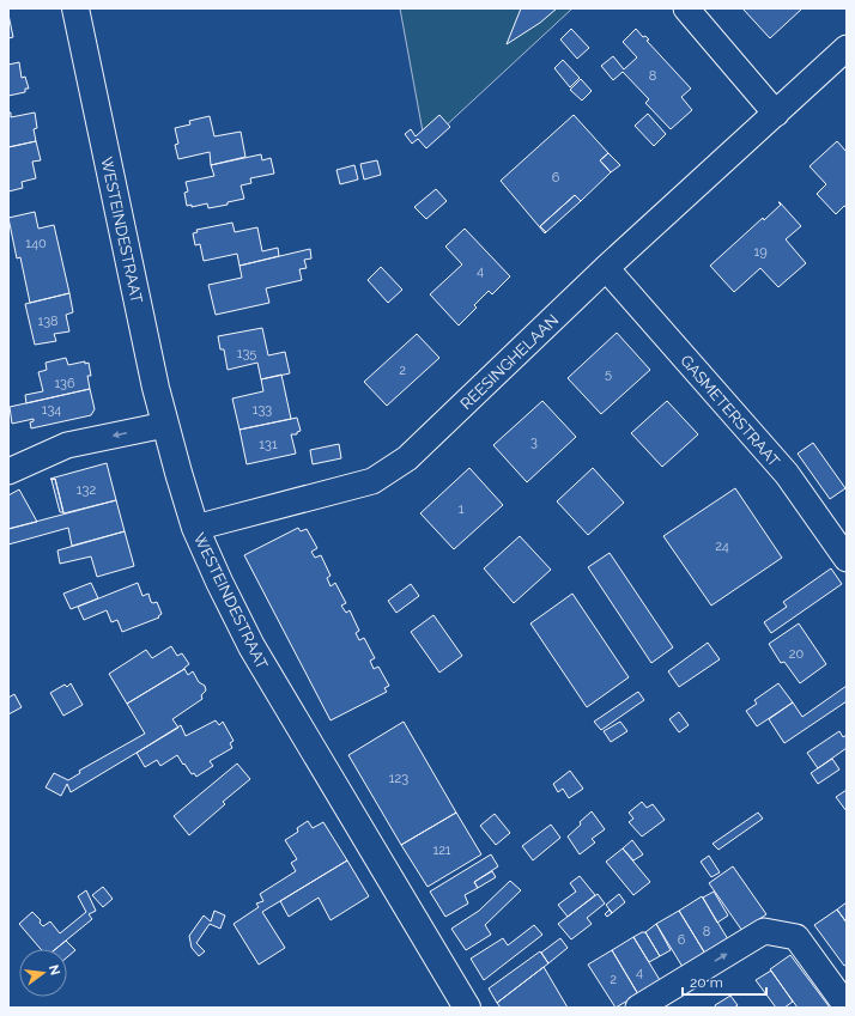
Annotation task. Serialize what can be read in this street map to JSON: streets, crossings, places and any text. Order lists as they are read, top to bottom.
{
  "streets": {
    "street": ["WESTEINDESTRAAT", "REESINGHELAAN", "GASMETERSTRAAT"]
  },
  "crossings": [
    ["WESTEINDESTRAAT", "REESINGHELAAN"],
    ["REESINGHELAAN", "GASMETERSTRAAT"]
  ],
  "house_numbers": [
    "8",
    "6",
    "140",
    "19",
    "4",
    "138",
    "135",
    "2",
    "5",
    "136",
    "134",
    "133",
    "3",
    "131",
    "132",
    "1",
    "24",
    "20",
    "123",
    "121",
    "8",
    "6",
    "4",
    "2"
  ],
  "scale_bar": "20 m",
  "north": "right"
}
